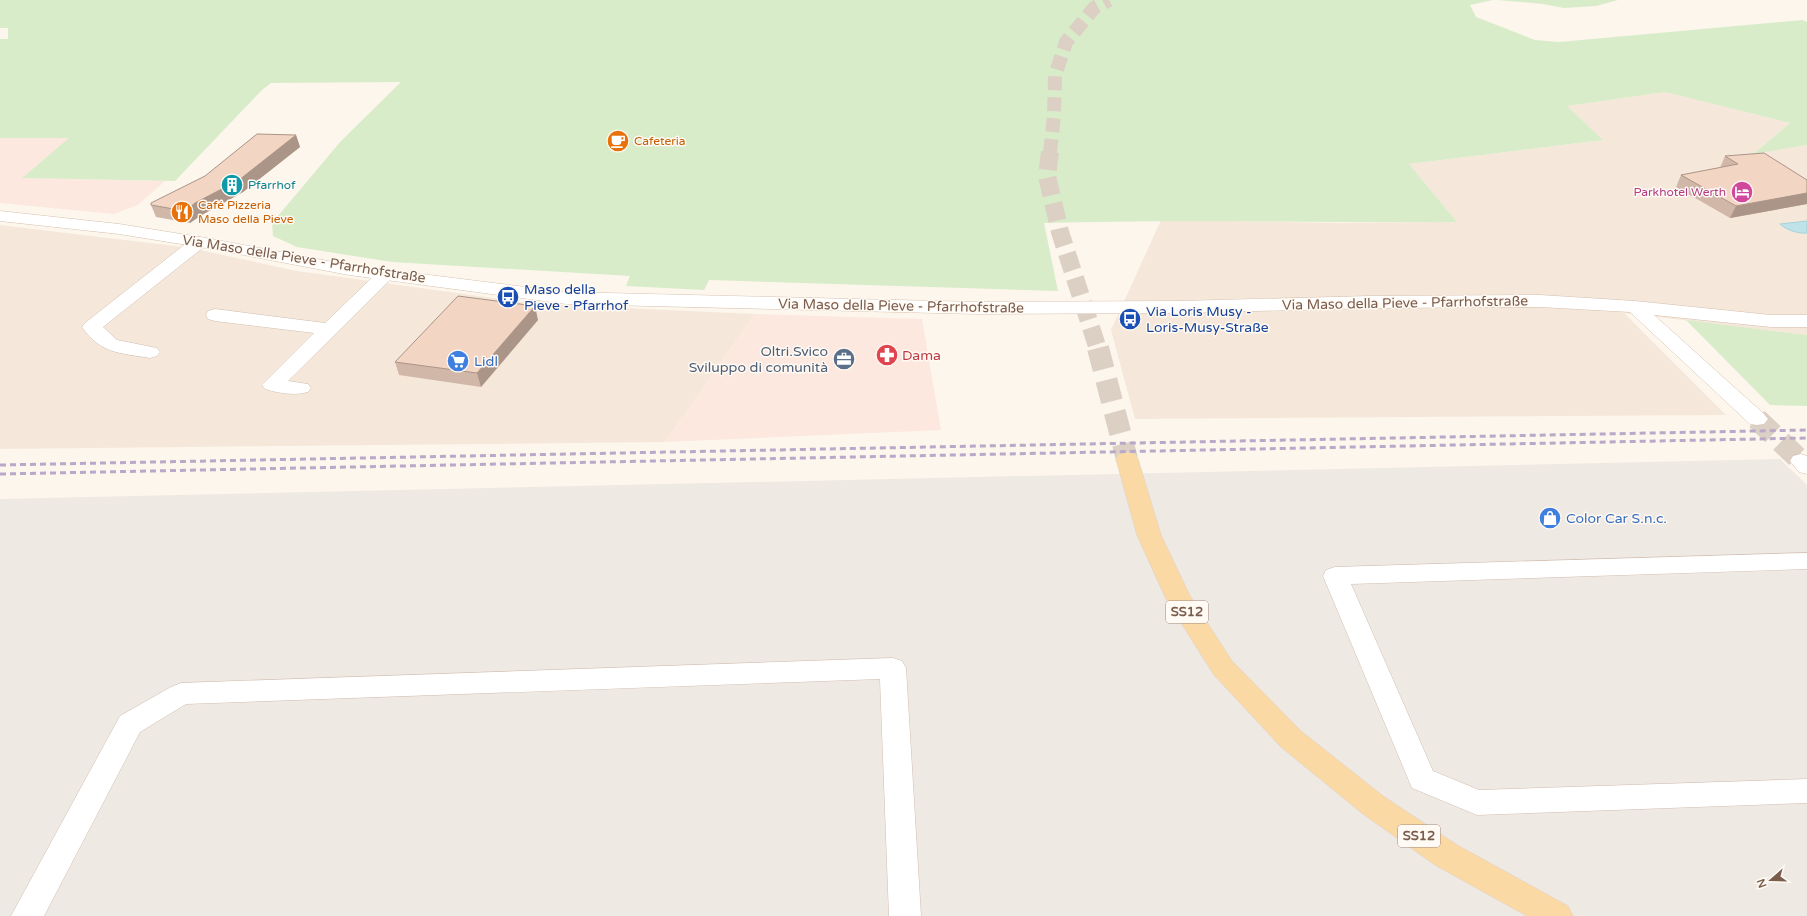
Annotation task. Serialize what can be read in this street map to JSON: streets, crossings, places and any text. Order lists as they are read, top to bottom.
{
  "streets": {
    "main road": ["SS12"],
    "street": ["Via Maso della Pieve - Pfarrhofstraße"]
  },
  "places": {
    "cafe": ["Cafeteria"],
    "building": ["Pfarrhof"],
    "hotel": ["Parkhotel Werth"],
    "restaurant": ["Café Pizzeria Maso della Pieve"],
    "bus stop": ["Maso della Pieve - Pfarrhof", "Via Loris Musy - Loris-Musy-Straße"],
    "pharmacy": ["Dama"],
    "office": ["Oltri.Svico Sviluppo di comunità"],
    "supermarket": ["Lidl"],
    "shop": ["Color Car S.n.c."]
  },
  "north": "left"
}
